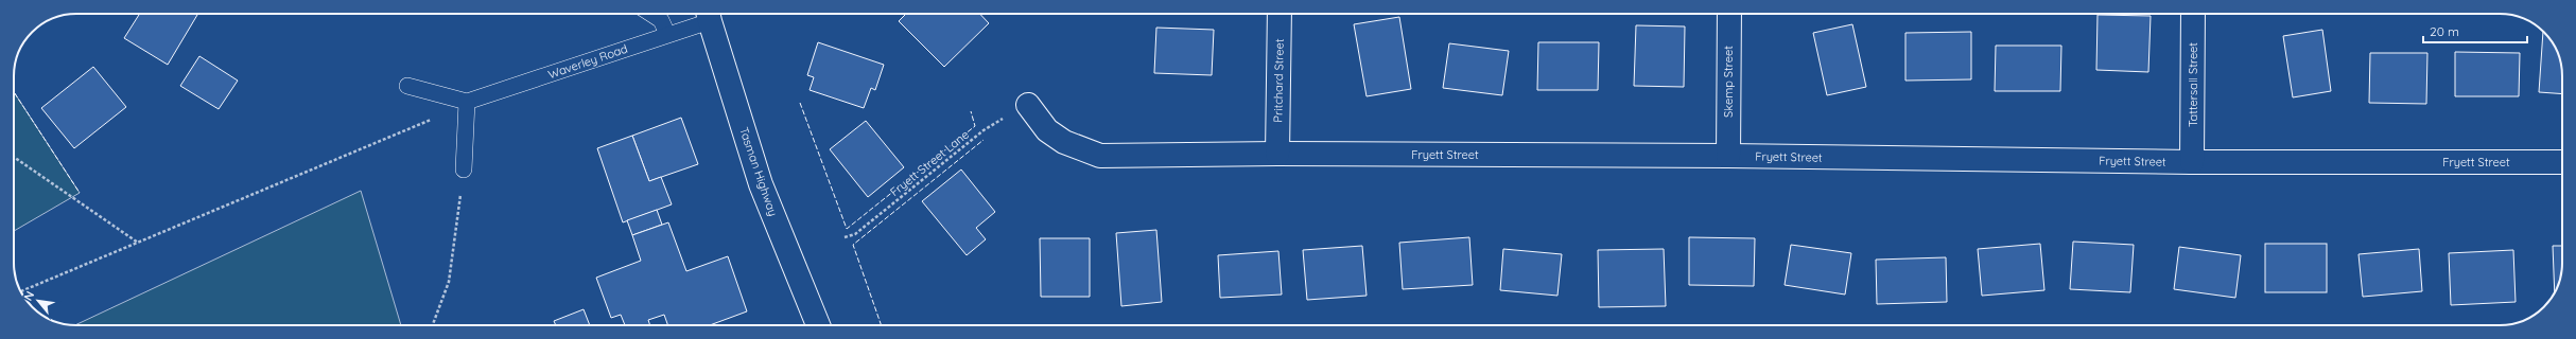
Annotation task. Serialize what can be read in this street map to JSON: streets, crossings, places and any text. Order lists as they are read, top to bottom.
{
  "streets": {
    "main road": [
      "Pritchard Street",
      "Skemp Street",
      "Tattersall Street",
      "Fryett Street",
      "Tasman Highway"
    ],
    "lane": ["Waverley Road"],
    "path": ["Fryett Street Lane"]
  },
  "crossings": [
    ["Waverley Road", "Tasman Highway"],
    ["Pritchard Street", "Fryett Street"],
    ["Skemp Street", "Fryett Street"],
    ["Tattersall Street", "Fryett Street"],
    ["Fryett Street", "Fryett Street Lane"]
  ],
  "scale_bar": "20 m",
  "north": "top left"
}
